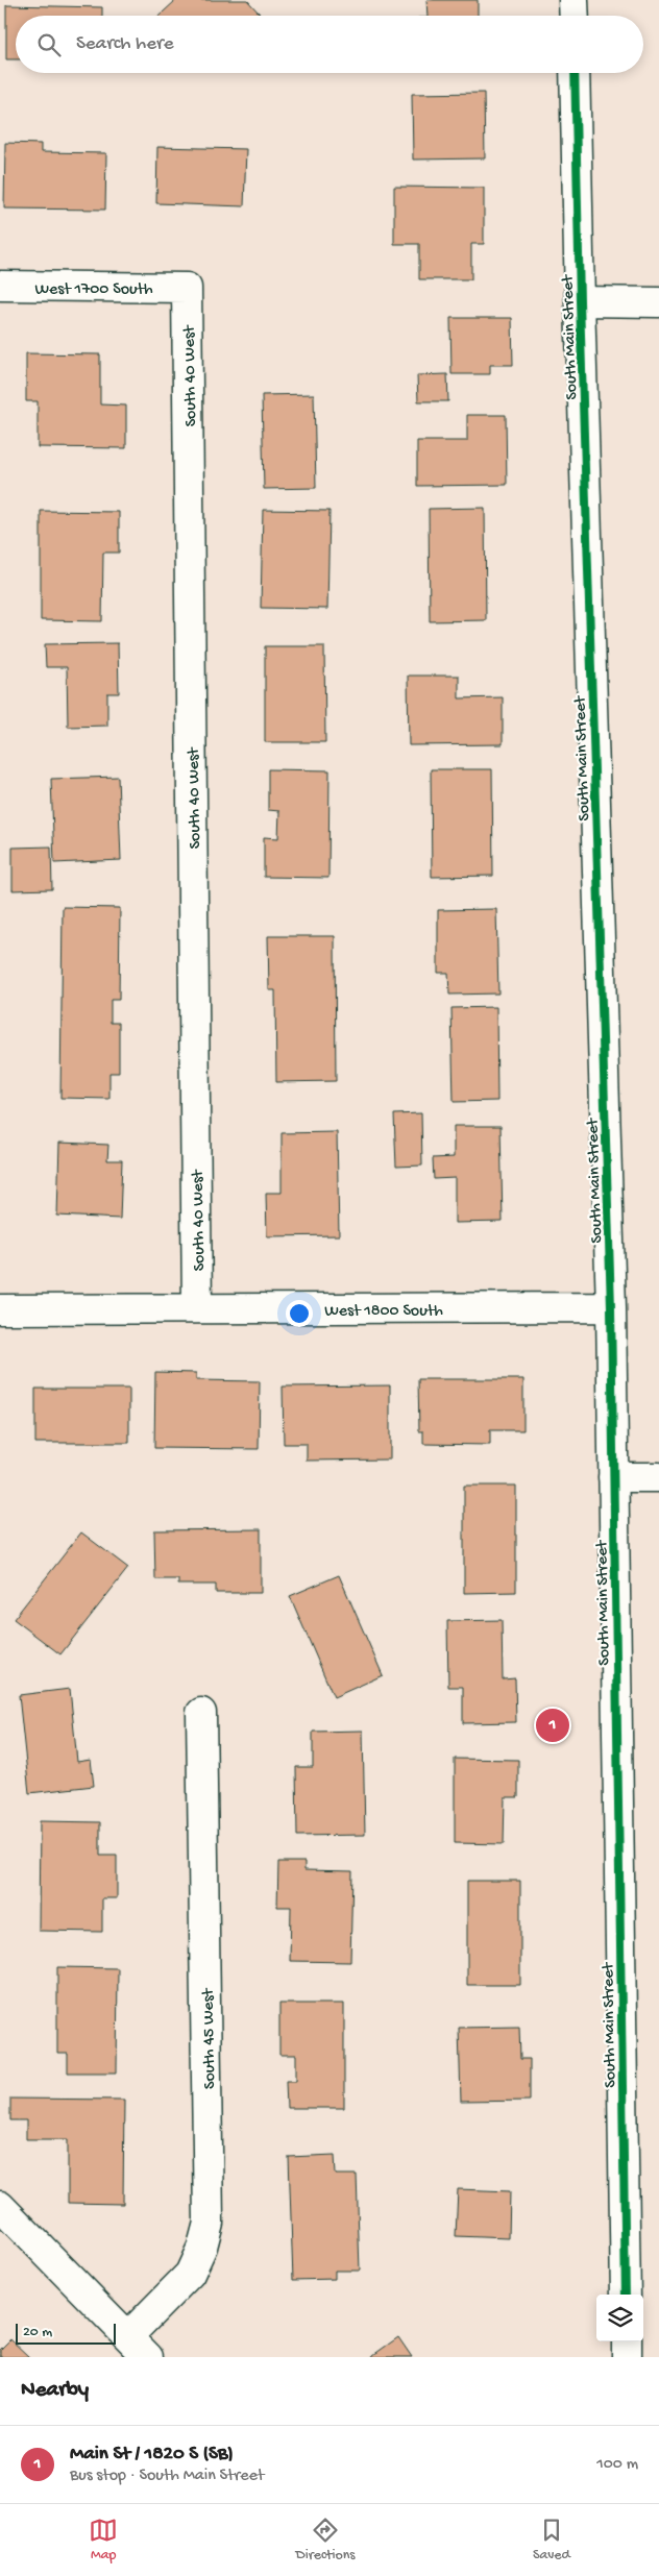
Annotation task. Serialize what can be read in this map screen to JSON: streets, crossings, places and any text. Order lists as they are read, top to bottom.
{
  "streets": {
    "street": [
      "West 1700 South",
      "South Main Street",
      "South 40 West",
      "West 1800 South",
      "South 45 West"
    ]
  },
  "crossings": [
    ["West 1700 South", "South 40 West"],
    ["South Main Street", "West 1800 South"],
    ["South 40 West", "West 1800 South"]
  ],
  "scale_bar": "20 m",
  "page": {
    "search": "Search here",
    "pins": "1",
    "scale": "20 m",
    "heading": "Nearby",
    "list": [
      {
        "mark": "1",
        "name": "Main St / 1820 S (SB)",
        "note": "Bus stop · South Main Street",
        "value": "100 m"
      }
    ],
    "nav": ["Map", "Directions", "Saved"]
  }
}
